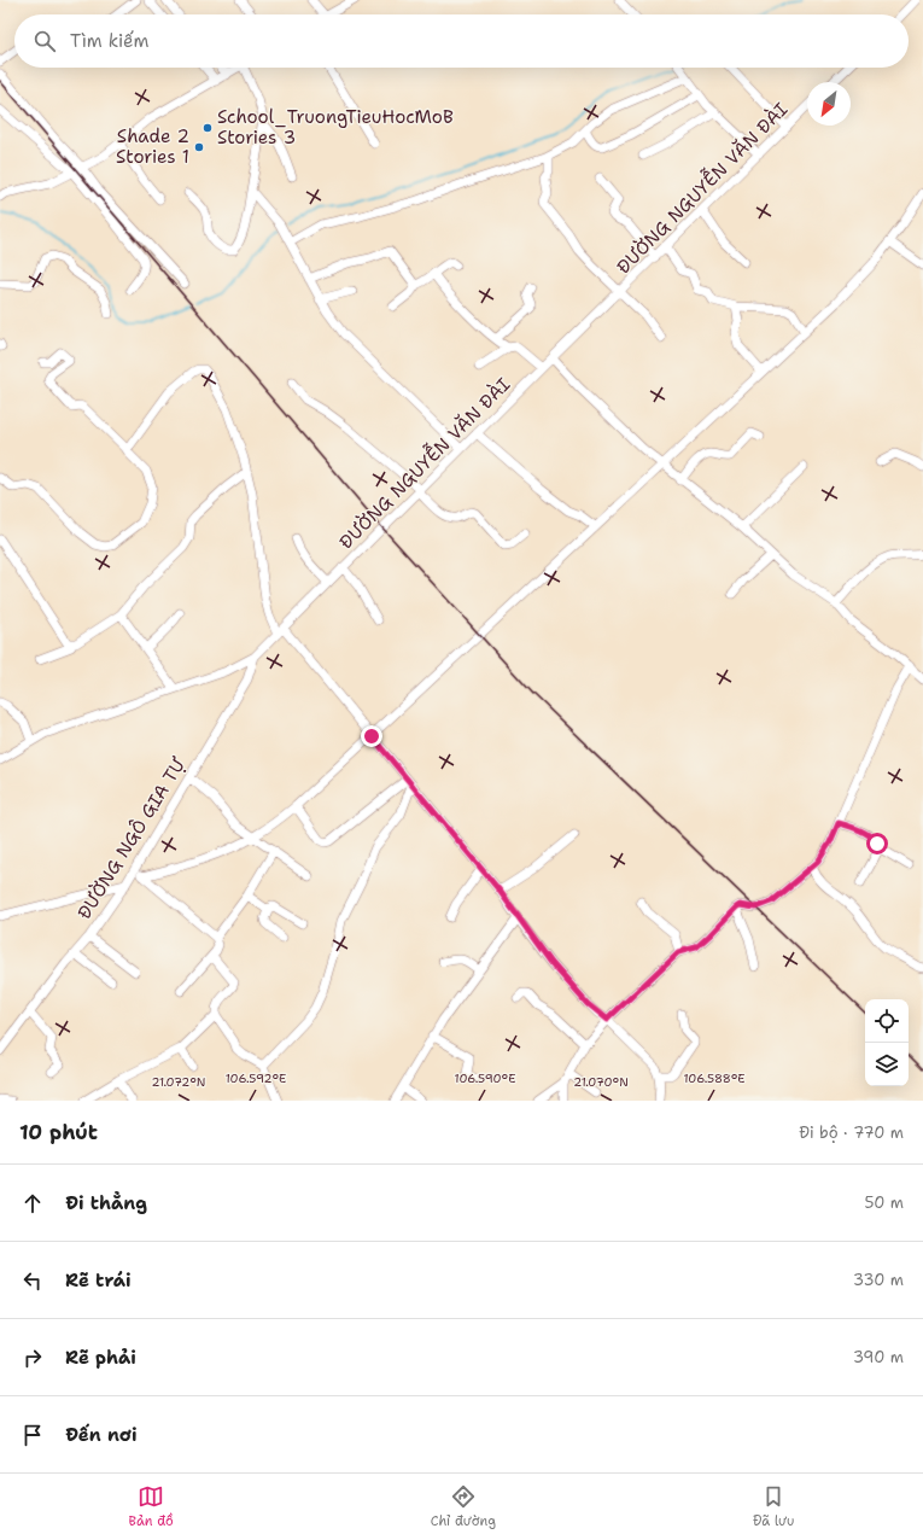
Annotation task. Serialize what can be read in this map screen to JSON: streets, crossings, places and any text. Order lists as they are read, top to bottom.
{
  "streets": {
    "street": ["ĐƯỜNG NGUYỄN VĂN ĐÀI", "ĐƯỜNG NGÔ GIA TỰ"]
  },
  "crossings": [
    ["ĐƯỜNG NGUYỄN VĂN ĐÀI", "ĐƯỜNG NGÔ GIA TỰ"]
  ],
  "places": ["School_TruongTieuHocMoB Stories 3", "Shade 2 Stories 1"],
  "north": "bottom left",
  "page": {
    "search": "Tìm kiếm",
    "heading": ["10 phút", "Đi bộ · 770 m"],
    "list": [
      ["Đi thẳng", "50 m"],
      ["Rẽ trái", "330 m"],
      ["Rẽ phải", "390 m"],
      "Đến nơi"
    ],
    "nav": ["Bản đồ", "Chỉ đường", "Đã lưu"]
  },
  "coordinates": [
    "106.592°E",
    "106.590°E",
    "106.588°E",
    "21.072°N",
    "21.070°N"
  ]
}
